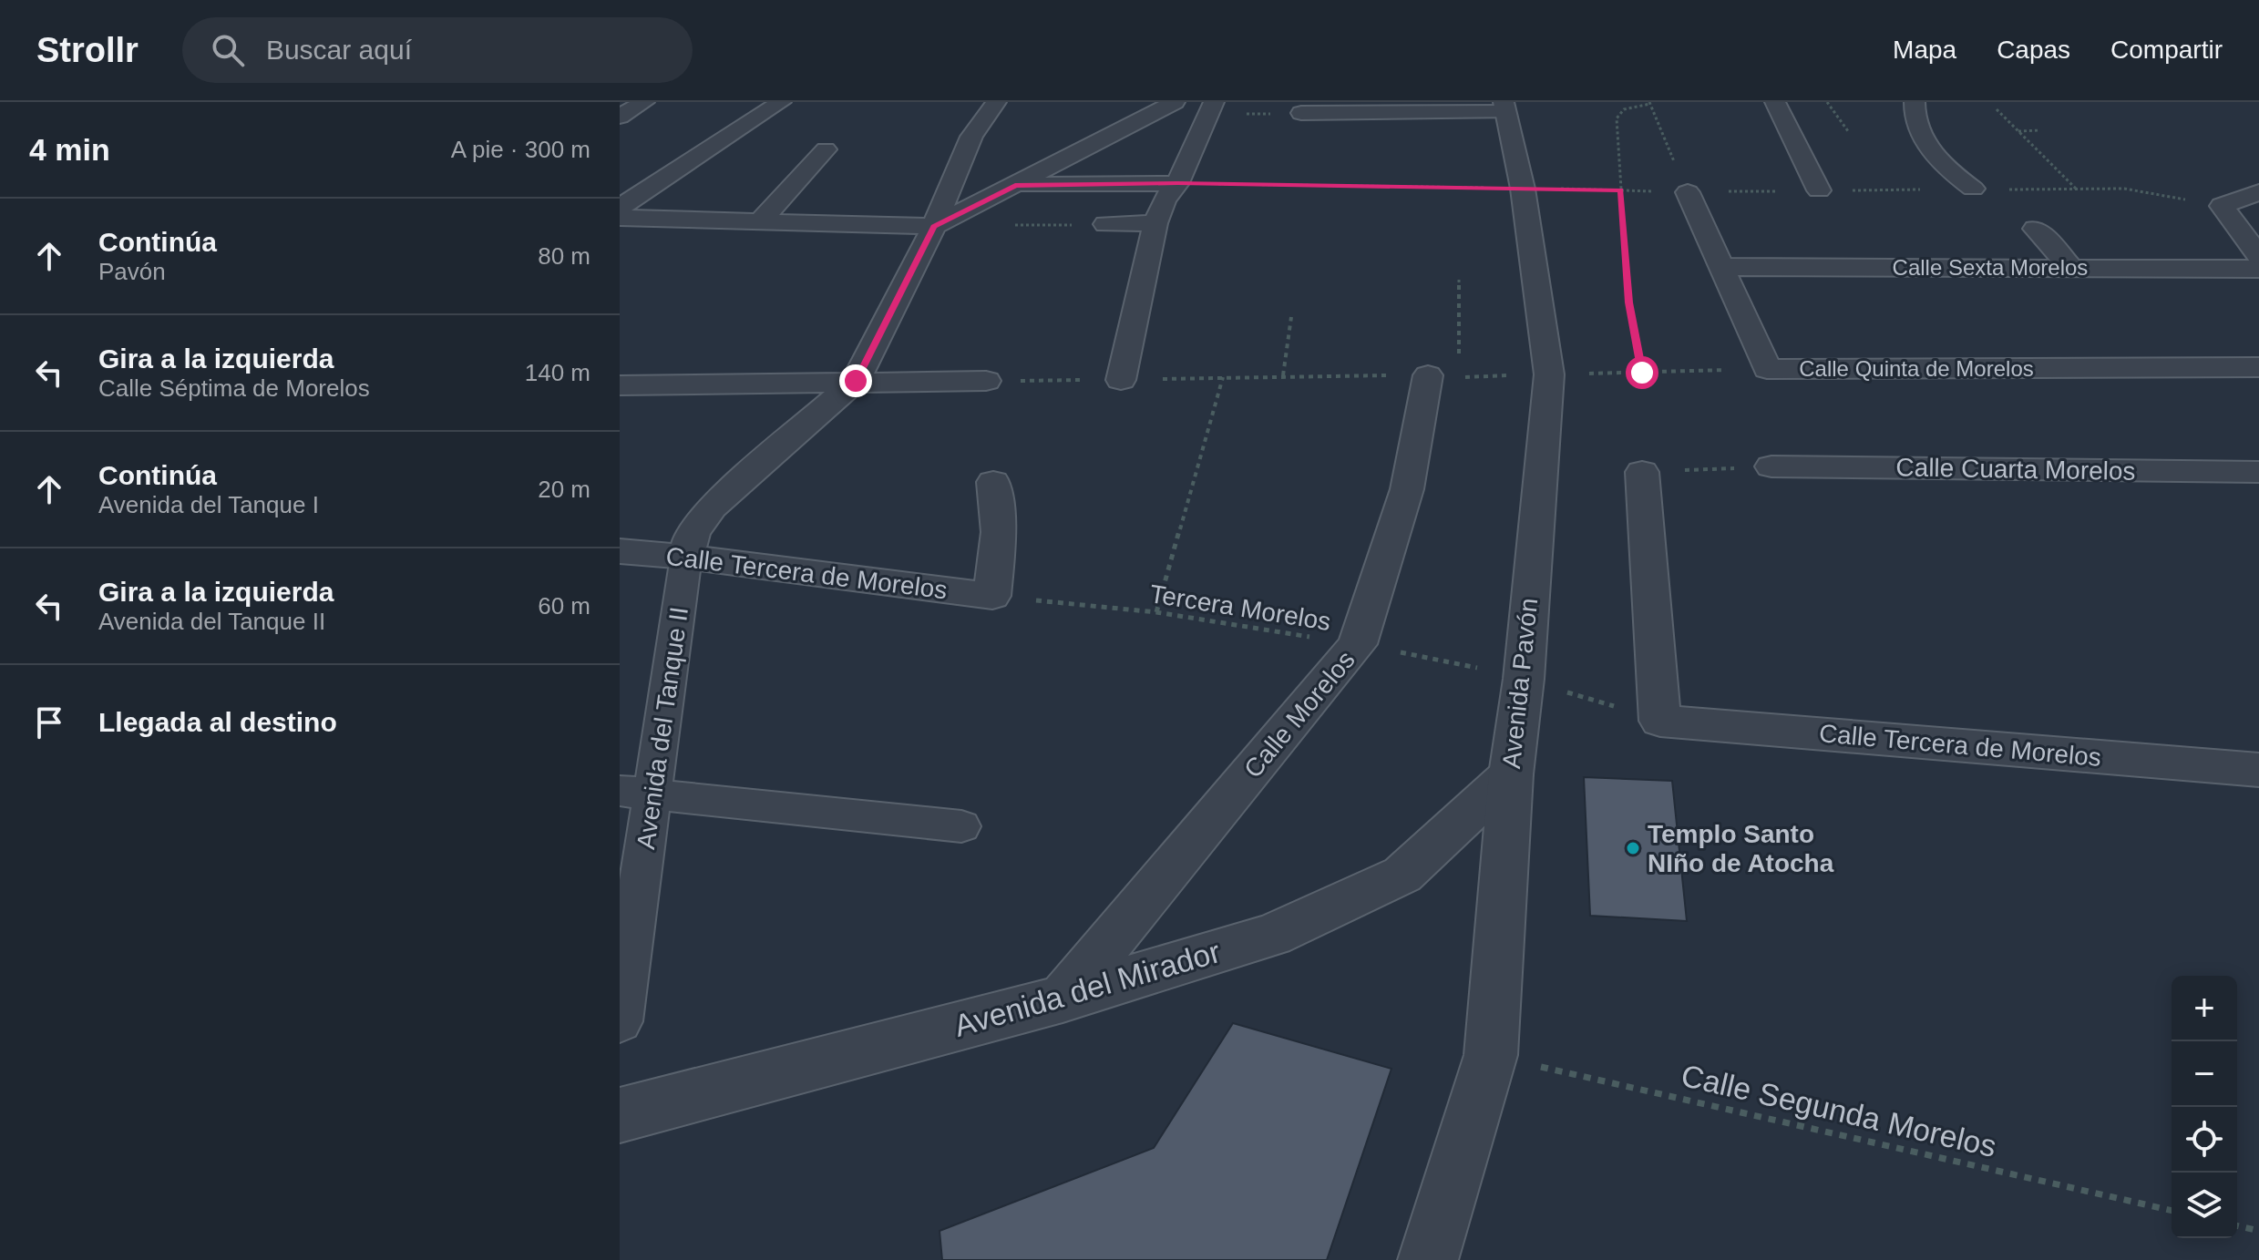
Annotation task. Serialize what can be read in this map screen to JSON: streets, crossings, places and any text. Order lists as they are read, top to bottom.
{
  "streets": {
    "street": [
      "Calle Sexta Morelos",
      "Calle Quinta de Morelos",
      "Calle Cuarta Morelos",
      "Calle Tercera de Morelos",
      "Avenida Pavón",
      "Calle Morelos",
      "Avenida del Tanque II",
      "Avenida del Mirador"
    ],
    "path": ["Tercera Morelos", "Calle Segunda Morelos"]
  },
  "crossings": [
    ["Calle Sexta Morelos", "Calle Quinta de Morelos"],
    ["Calle Tercera de Morelos", "Tercera Morelos"],
    ["Calle Tercera de Morelos", "Avenida del Tanque II"],
    ["Tercera Morelos", "Avenida Pavón"],
    ["Tercera Morelos", "Calle Morelos"],
    ["Avenida Pavón", "Avenida del Mirador"],
    ["Avenida Pavón", "Calle Segunda Morelos"],
    ["Calle Morelos", "Avenida del Mirador"]
  ],
  "places": ["Templo Santo NIño de Atocha"],
  "page": {
    "header": "Strollr",
    "search": "Buscar aquí",
    "nav": ["Mapa", "Capas", "Compartir"],
    "heading": ["4 min", "A pie · 300 m"],
    "list": [
      ["Continúa", "Pavón", "80 m"],
      ["Gira a la izquierda", "Calle Séptima de Morelos", "140 m"],
      ["Continúa", "Avenida del Tanque I", "20 m"],
      ["Gira a la izquierda", "Avenida del Tanque II", "60 m"],
      "Llegada al destino"
    ],
    "map_buttons": ["+", "−"]
  }
}
